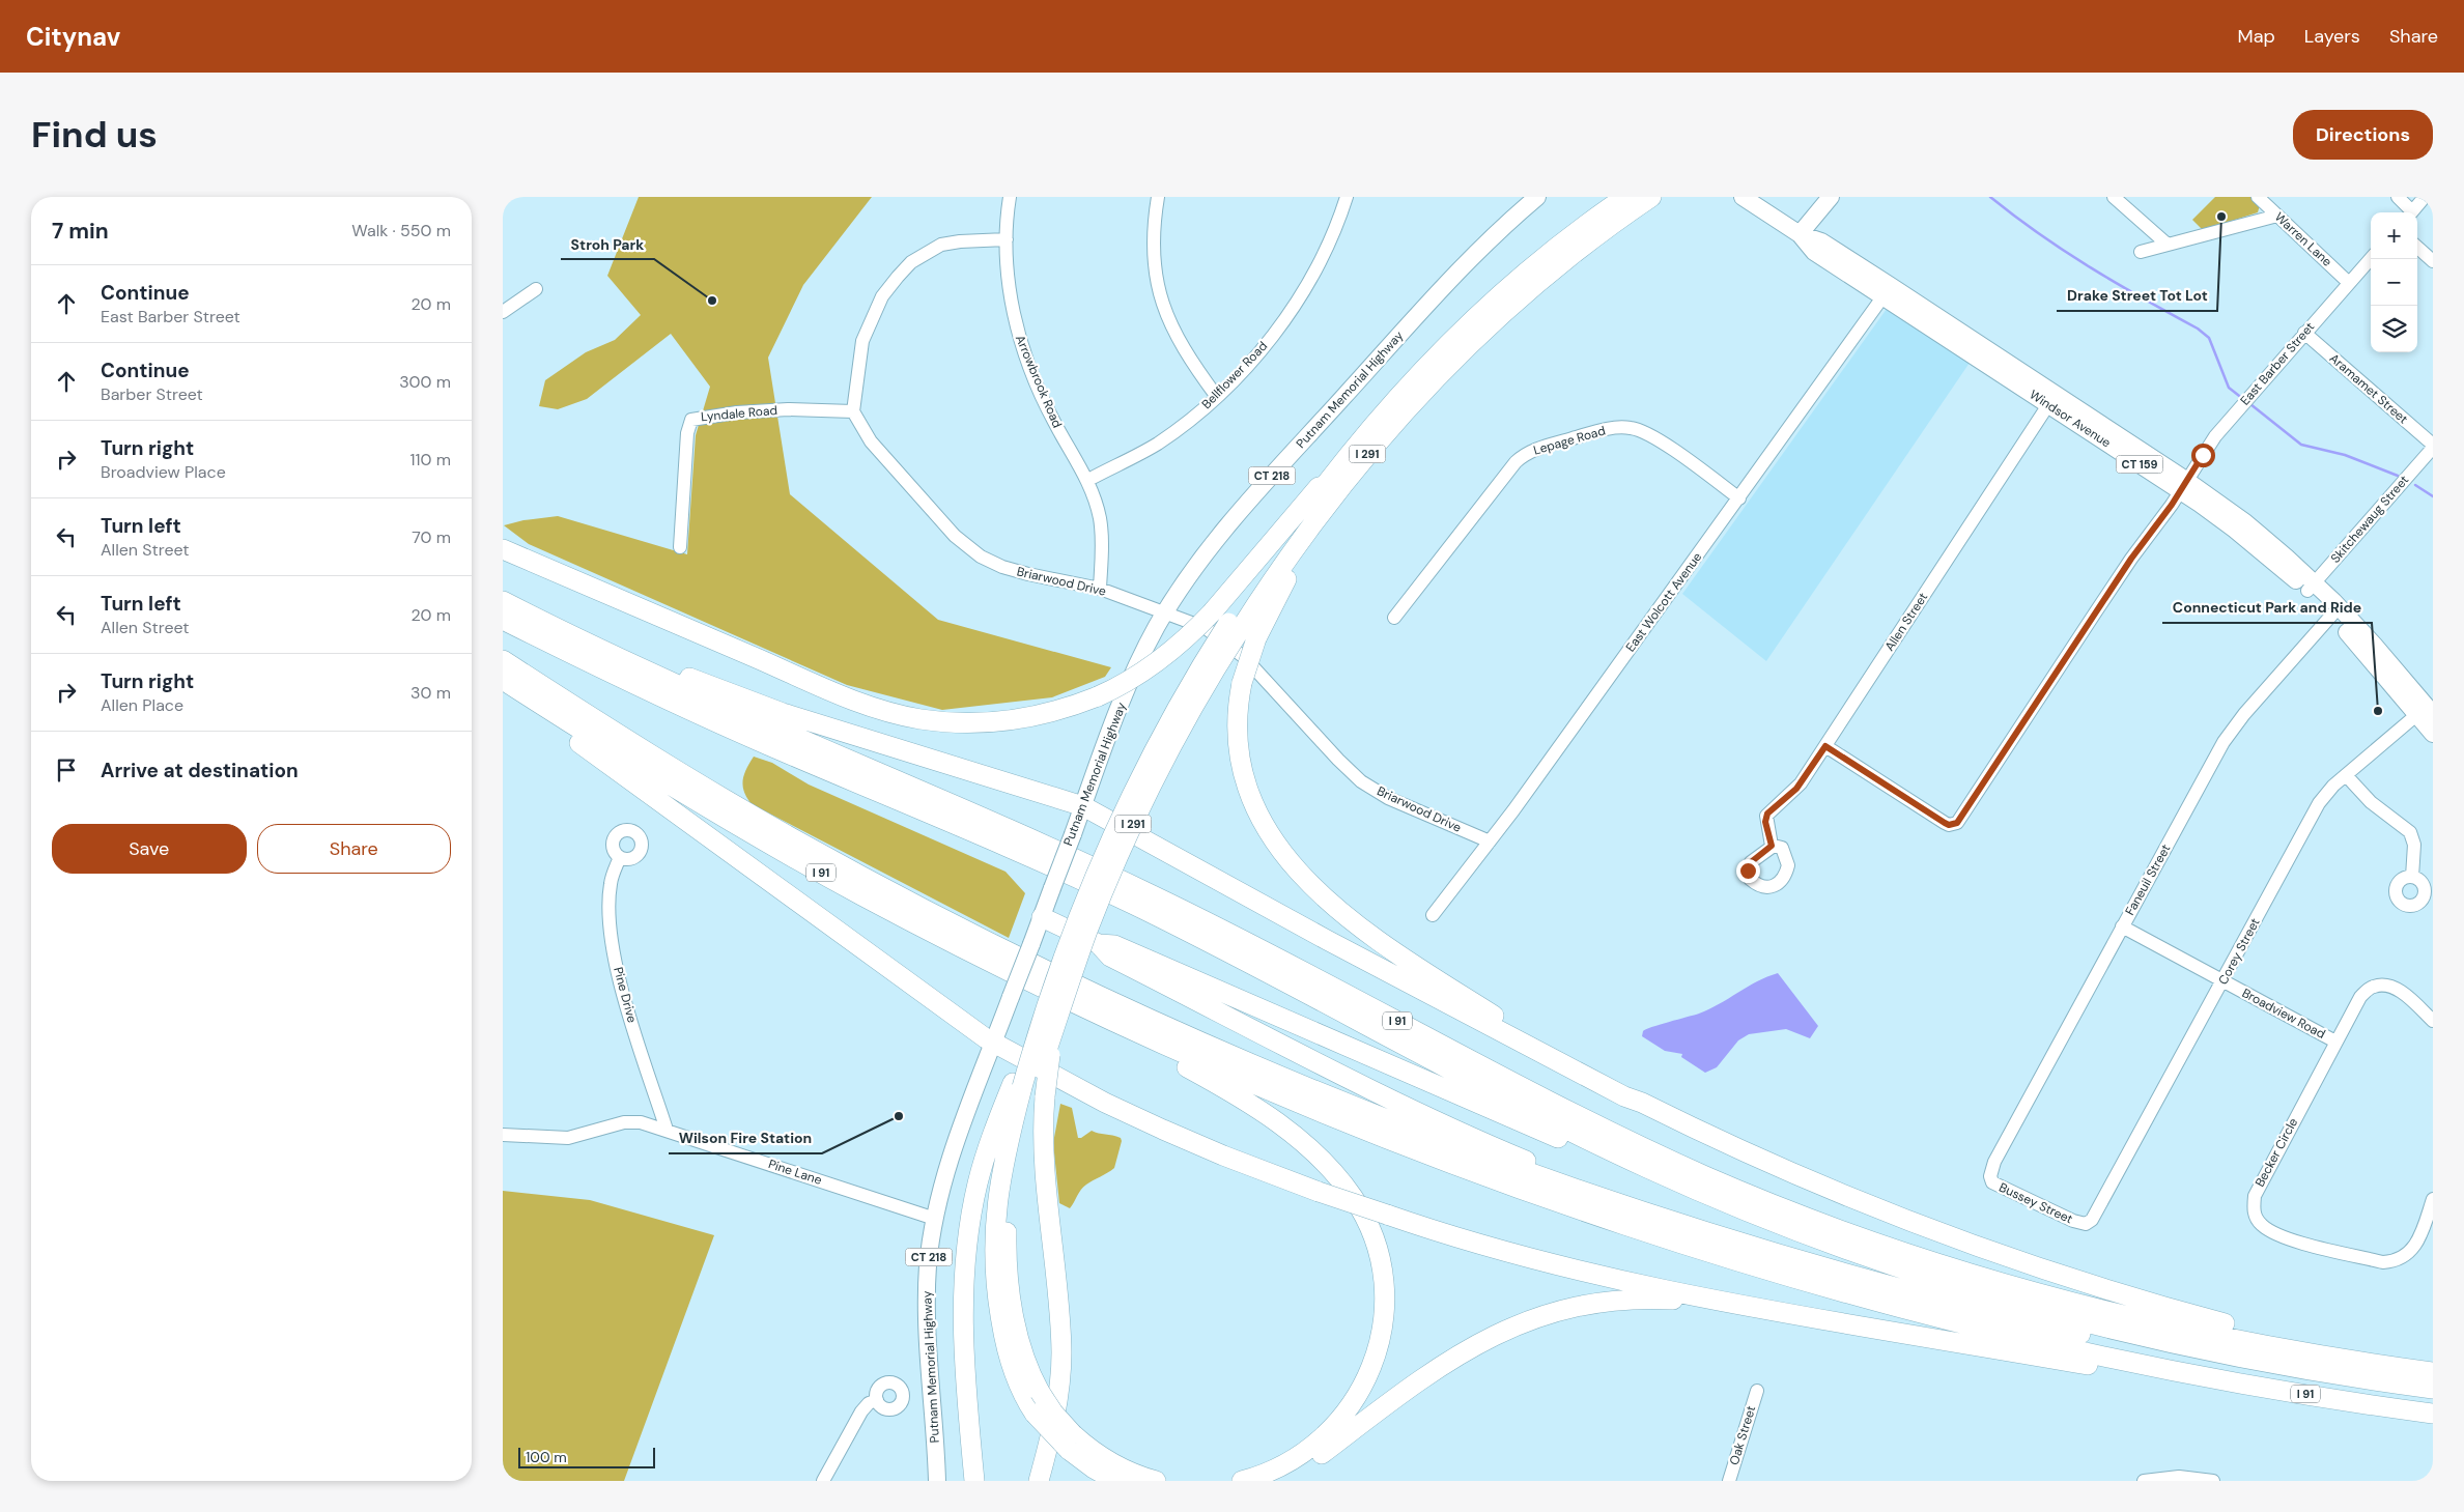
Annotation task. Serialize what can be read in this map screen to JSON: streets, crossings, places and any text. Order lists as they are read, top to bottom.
{
  "streets": {
    "highway": ["I 291", "I 91"],
    "main road": [
      "Putnam Memorial Highway",
      "Windsor Avenue",
      "CT 159",
      "CT 218"
    ],
    "street": [
      "Warren Lane",
      "East Barber Street",
      "Bellflower Road",
      "Arrowbrook Road",
      "Aramamet Street",
      "Lyndale Road",
      "Lepage Road",
      "Skitchewaug Street",
      "Briarwood Drive",
      "East Wolcott Avenue",
      "Allen Street",
      "Faneuil Street",
      "Corey Street",
      "Pine Drive",
      "Broadview Road",
      "Becker Circle",
      "Pine Lane",
      "Bussey Street",
      "Oak Street"
    ]
  },
  "crossings": [
    ["Warren Lane", "East Barber Street"],
    ["East Barber Street", "Aramamet Street"],
    ["East Barber Street", "Windsor Avenue"],
    ["East Barber Street", "Allen Street"],
    ["Bellflower Road", "Arrowbrook Road"],
    ["Arrowbrook Road", "Briarwood Drive"],
    ["Aramamet Street", "Skitchewaug Street"],
    ["Putnam Memorial Highway", "Briarwood Drive"],
    ["Putnam Memorial Highway", "Pine Lane"],
    ["Lyndale Road", "Briarwood Drive"],
    ["Windsor Avenue", "Skitchewaug Street"],
    ["Windsor Avenue", "East Wolcott Avenue"],
    ["Windsor Avenue", "Allen Street"],
    ["Windsor Avenue", "Faneuil Street"],
    ["Windsor Avenue", "Corey Street"],
    ["Lepage Road", "East Wolcott Avenue"],
    ["Briarwood Drive", "East Wolcott Avenue"],
    ["Faneuil Street", "Broadview Road"],
    ["Faneuil Street", "Bussey Street"],
    ["Corey Street", "Broadview Road"],
    ["Corey Street", "Bussey Street"],
    ["Pine Drive", "Pine Lane"],
    ["Broadview Road", "Becker Circle"]
  ],
  "places": [
    "Drake Street Tot Lot",
    "Stroh Park",
    "Connecticut Park and Ride",
    "Wilson Fire Station"
  ],
  "scale_bar": "100 m",
  "page": {
    "header": "Citynav",
    "nav": ["Map", "Layers", "Share"],
    "buttons": [
      "Directions",
      ["Save", "Share"]
    ],
    "title": "Find us",
    "heading": ["7 min", "Walk · 550 m"],
    "map_buttons": ["+", "−"],
    "list": [
      ["Continue", "East Barber Street", "20 m"],
      ["Continue", "Barber Street", "300 m"],
      ["Turn right", "Broadview Place", "110 m"],
      ["Turn left", "Allen Street", "70 m"],
      ["Turn left", "Allen Street", "20 m"],
      ["Turn right", "Allen Place", "30 m"],
      "Arrive at destination"
    ],
    "scale": "100 m"
  }
}
